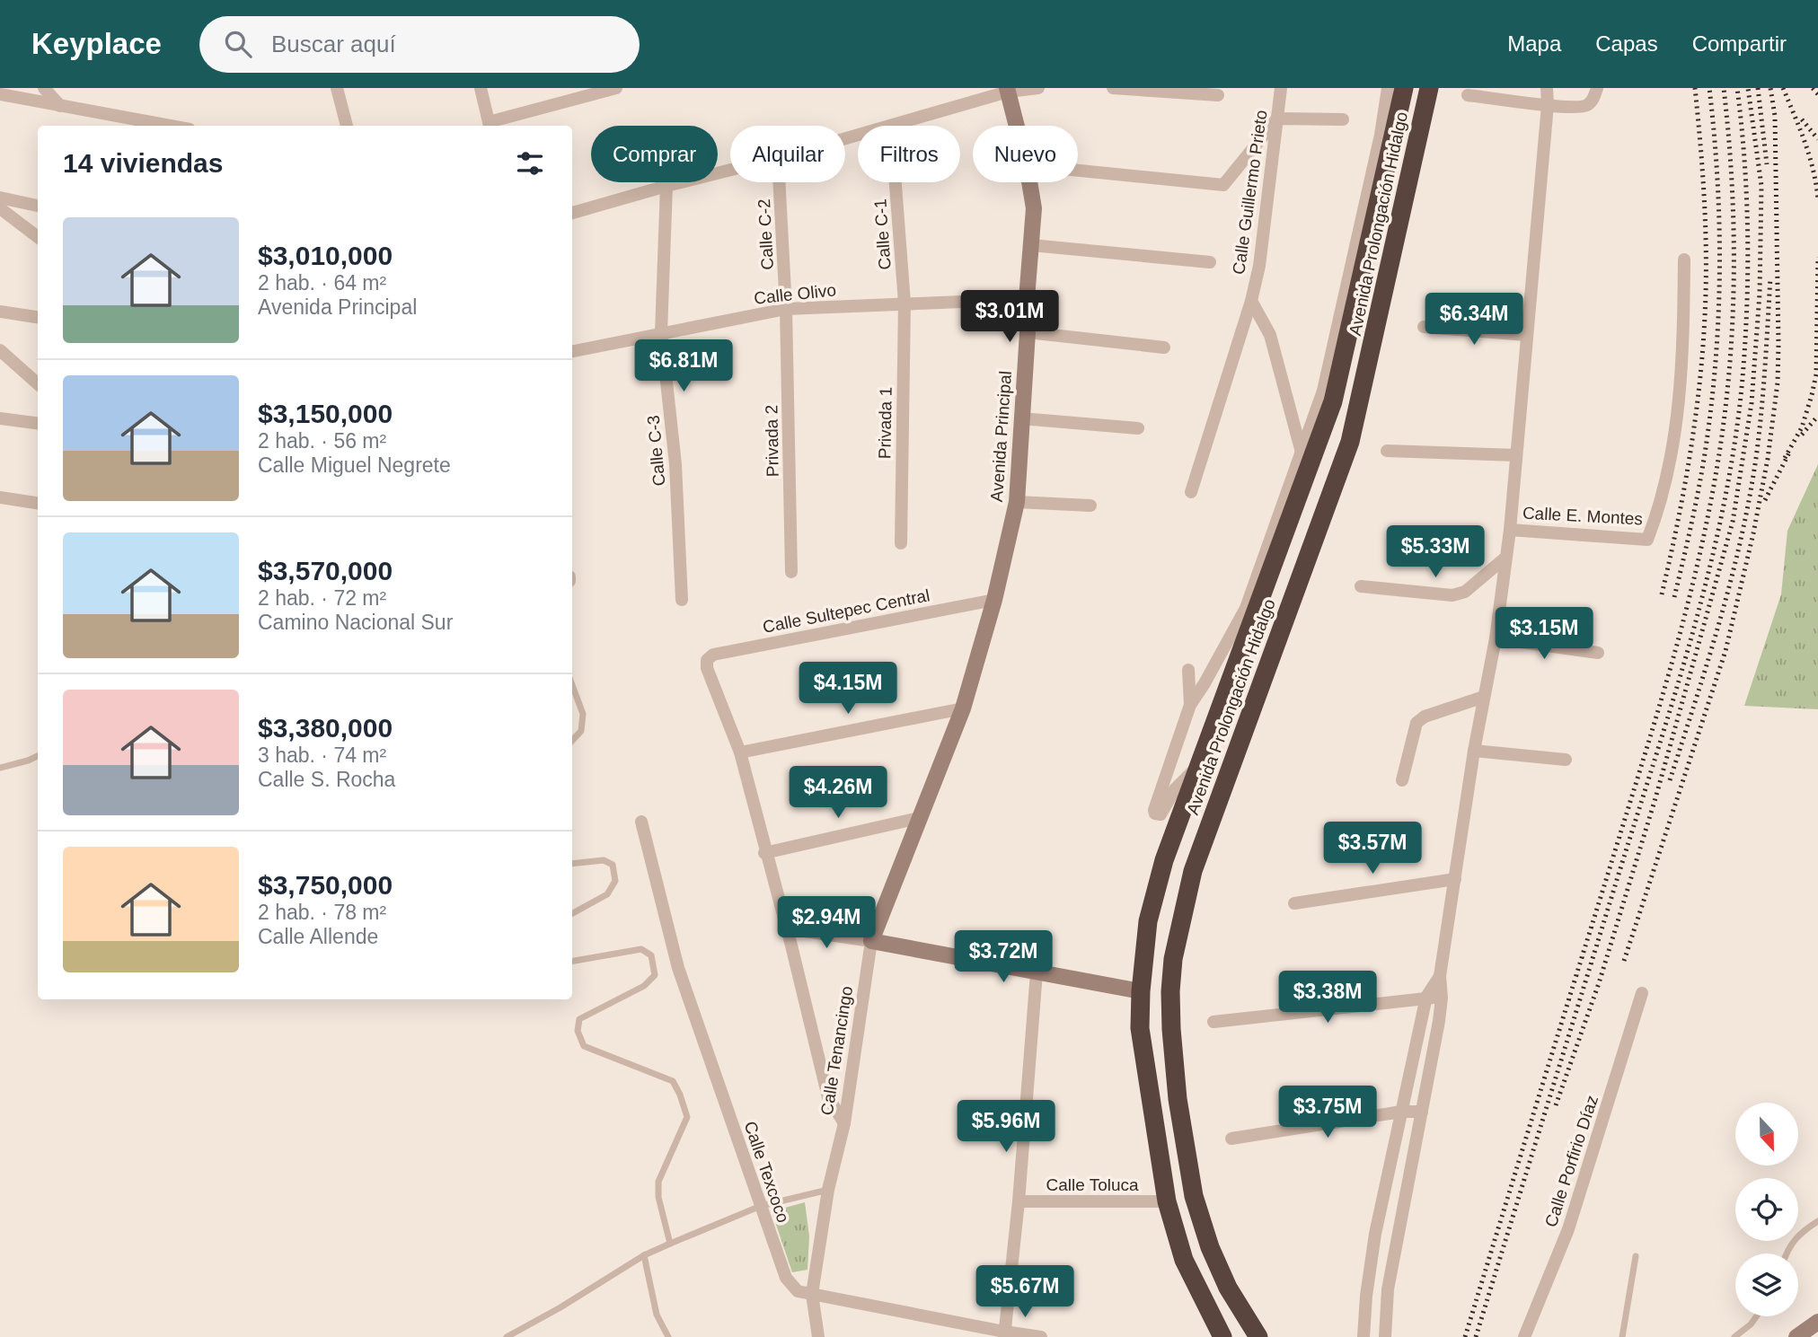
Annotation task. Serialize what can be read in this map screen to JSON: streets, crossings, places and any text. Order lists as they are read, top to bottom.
{
  "streets": {
    "highway": ["Avenida Prolongación Hidalgo"],
    "street": [
      "Calle Guillermo Prieto",
      "Calle C-2",
      "Calle C-1",
      "Calle Olivo",
      "Privada 1",
      "Avenida Principal",
      "Privada 2",
      "Calle C-3",
      "Calle E. Montes",
      "Calle Sultepec Central",
      "Calle Tenancingo",
      "Calle Porfirio Díaz",
      "Calle Texcoco",
      "Calle Toluca"
    ]
  },
  "crossings": [
    ["Avenida Prolongación Hidalgo", "Calle Toluca"],
    ["Calle C-2", "Calle Olivo"],
    ["Calle C-2", "Privada 2"],
    ["Calle C-1", "Calle Olivo"],
    ["Calle C-1", "Privada 1"],
    ["Calle Olivo", "Privada 1"],
    ["Calle Olivo", "Avenida Principal"],
    ["Calle Olivo", "Privada 2"],
    ["Calle Olivo", "Calle C-3"],
    ["Avenida Principal", "Calle Sultepec Central"],
    ["Avenida Principal", "Calle Tenancingo"],
    ["Calle Sultepec Central", "Calle Tenancingo"],
    ["Calle Tenancingo", "Calle Texcoco"],
    ["Calle Texcoco", "Calle Toluca"]
  ],
  "north": "bottom",
  "page": {
    "header": "Keyplace",
    "search": "Buscar aquí",
    "nav": ["Mapa", "Capas", "Compartir"],
    "chip": [
      "Comprar",
      "Alquilar",
      "Filtros",
      "Nuevo"
    ],
    "heading": "14 viviendas",
    "list": [
      {
        "name": "$3,010,000",
        "note": "2 hab. · 64 m² · Avenida Principal"
      },
      {
        "name": "$3,150,000",
        "note": "2 hab. · 56 m² · Calle Miguel Negrete"
      },
      {
        "name": "$3,570,000",
        "note": "2 hab. · 72 m² · Camino Nacional Sur"
      },
      {
        "name": "$3,380,000",
        "note": "3 hab. · 74 m² · Calle S. Rocha"
      },
      {
        "name": "$3,750,000",
        "note": "2 hab. · 78 m² · Calle Allende"
      }
    ],
    "price": [
      "$3.01M",
      "$6.34M",
      "$6.81M",
      "$5.33M",
      "$3.15M",
      "$4.15M",
      "$4.26M",
      "$3.57M",
      "$2.94M",
      "$3.72M",
      "$3.38M",
      "$3.75M",
      "$5.96M",
      "$5.67M"
    ]
  }
}
